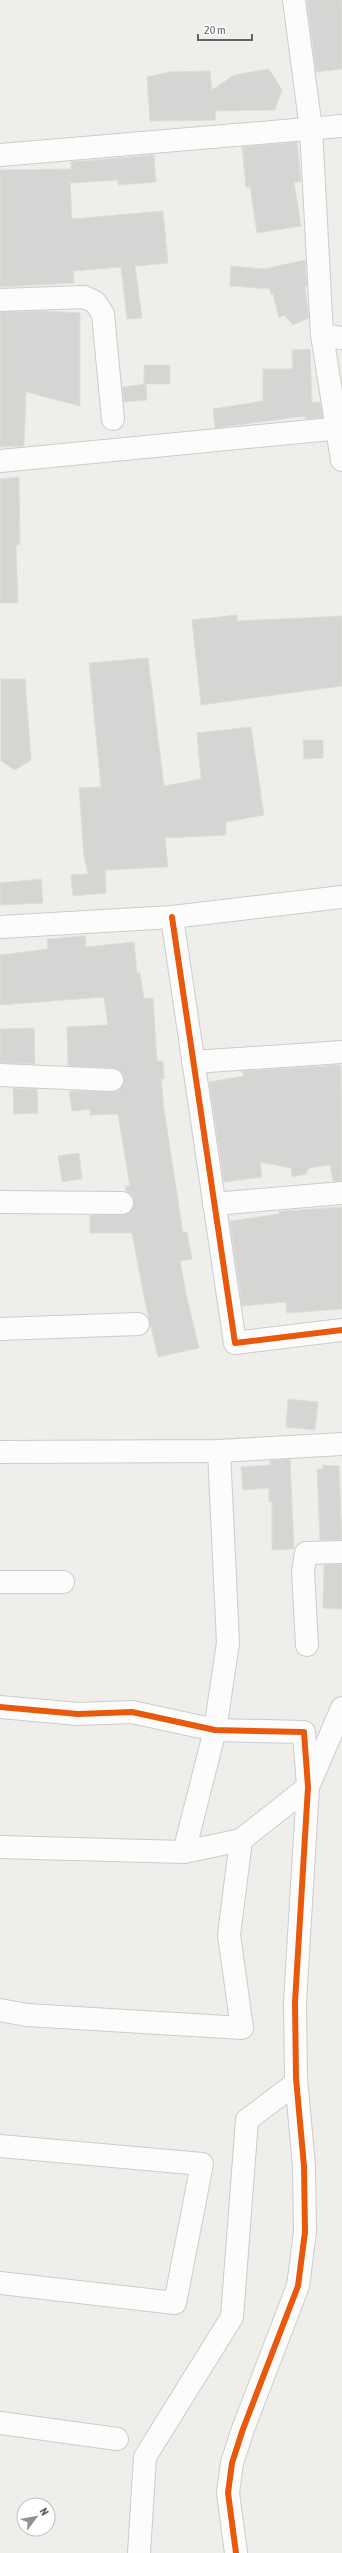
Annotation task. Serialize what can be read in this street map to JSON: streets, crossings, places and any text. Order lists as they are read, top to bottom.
{
  "scale_bar": "20 m",
  "north": "top right"
}
